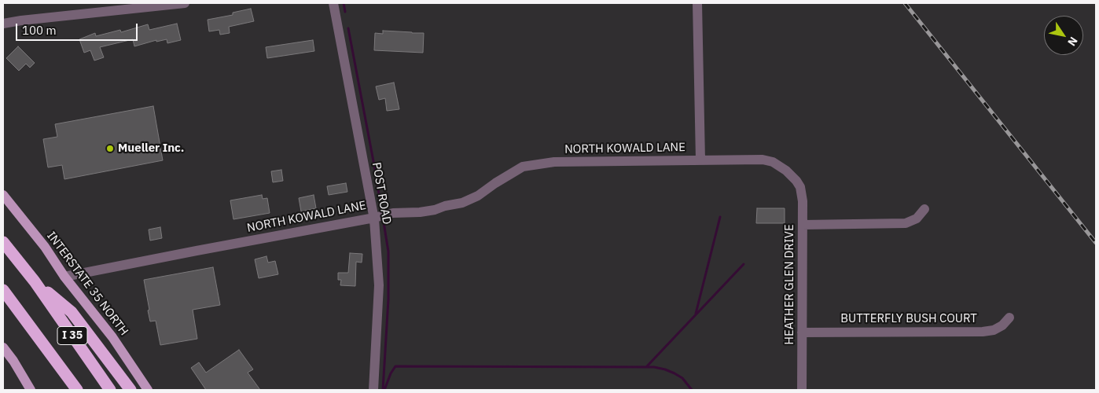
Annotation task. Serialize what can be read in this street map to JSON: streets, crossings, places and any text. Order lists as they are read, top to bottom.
{
  "streets": {
    "highway": ["I 35"],
    "main road": ["INTERSTATE 35 NORTH"],
    "street": [
      "NORTH KOWALD LANE",
      "POST ROAD",
      "HEATHER GLEN DRIVE",
      "BUTTERFLY BUSH COURT"
    ]
  },
  "crossings": [
    ["NORTH KOWALD LANE", "POST ROAD"],
    ["NORTH KOWALD LANE", "INTERSTATE 35 NORTH"],
    ["NORTH KOWALD LANE", "HEATHER GLEN DRIVE"],
    ["HEATHER GLEN DRIVE", "BUTTERFLY BUSH COURT"]
  ],
  "places": ["Mueller Inc."],
  "scale_bar": "100 m",
  "north": "bottom right"
}
